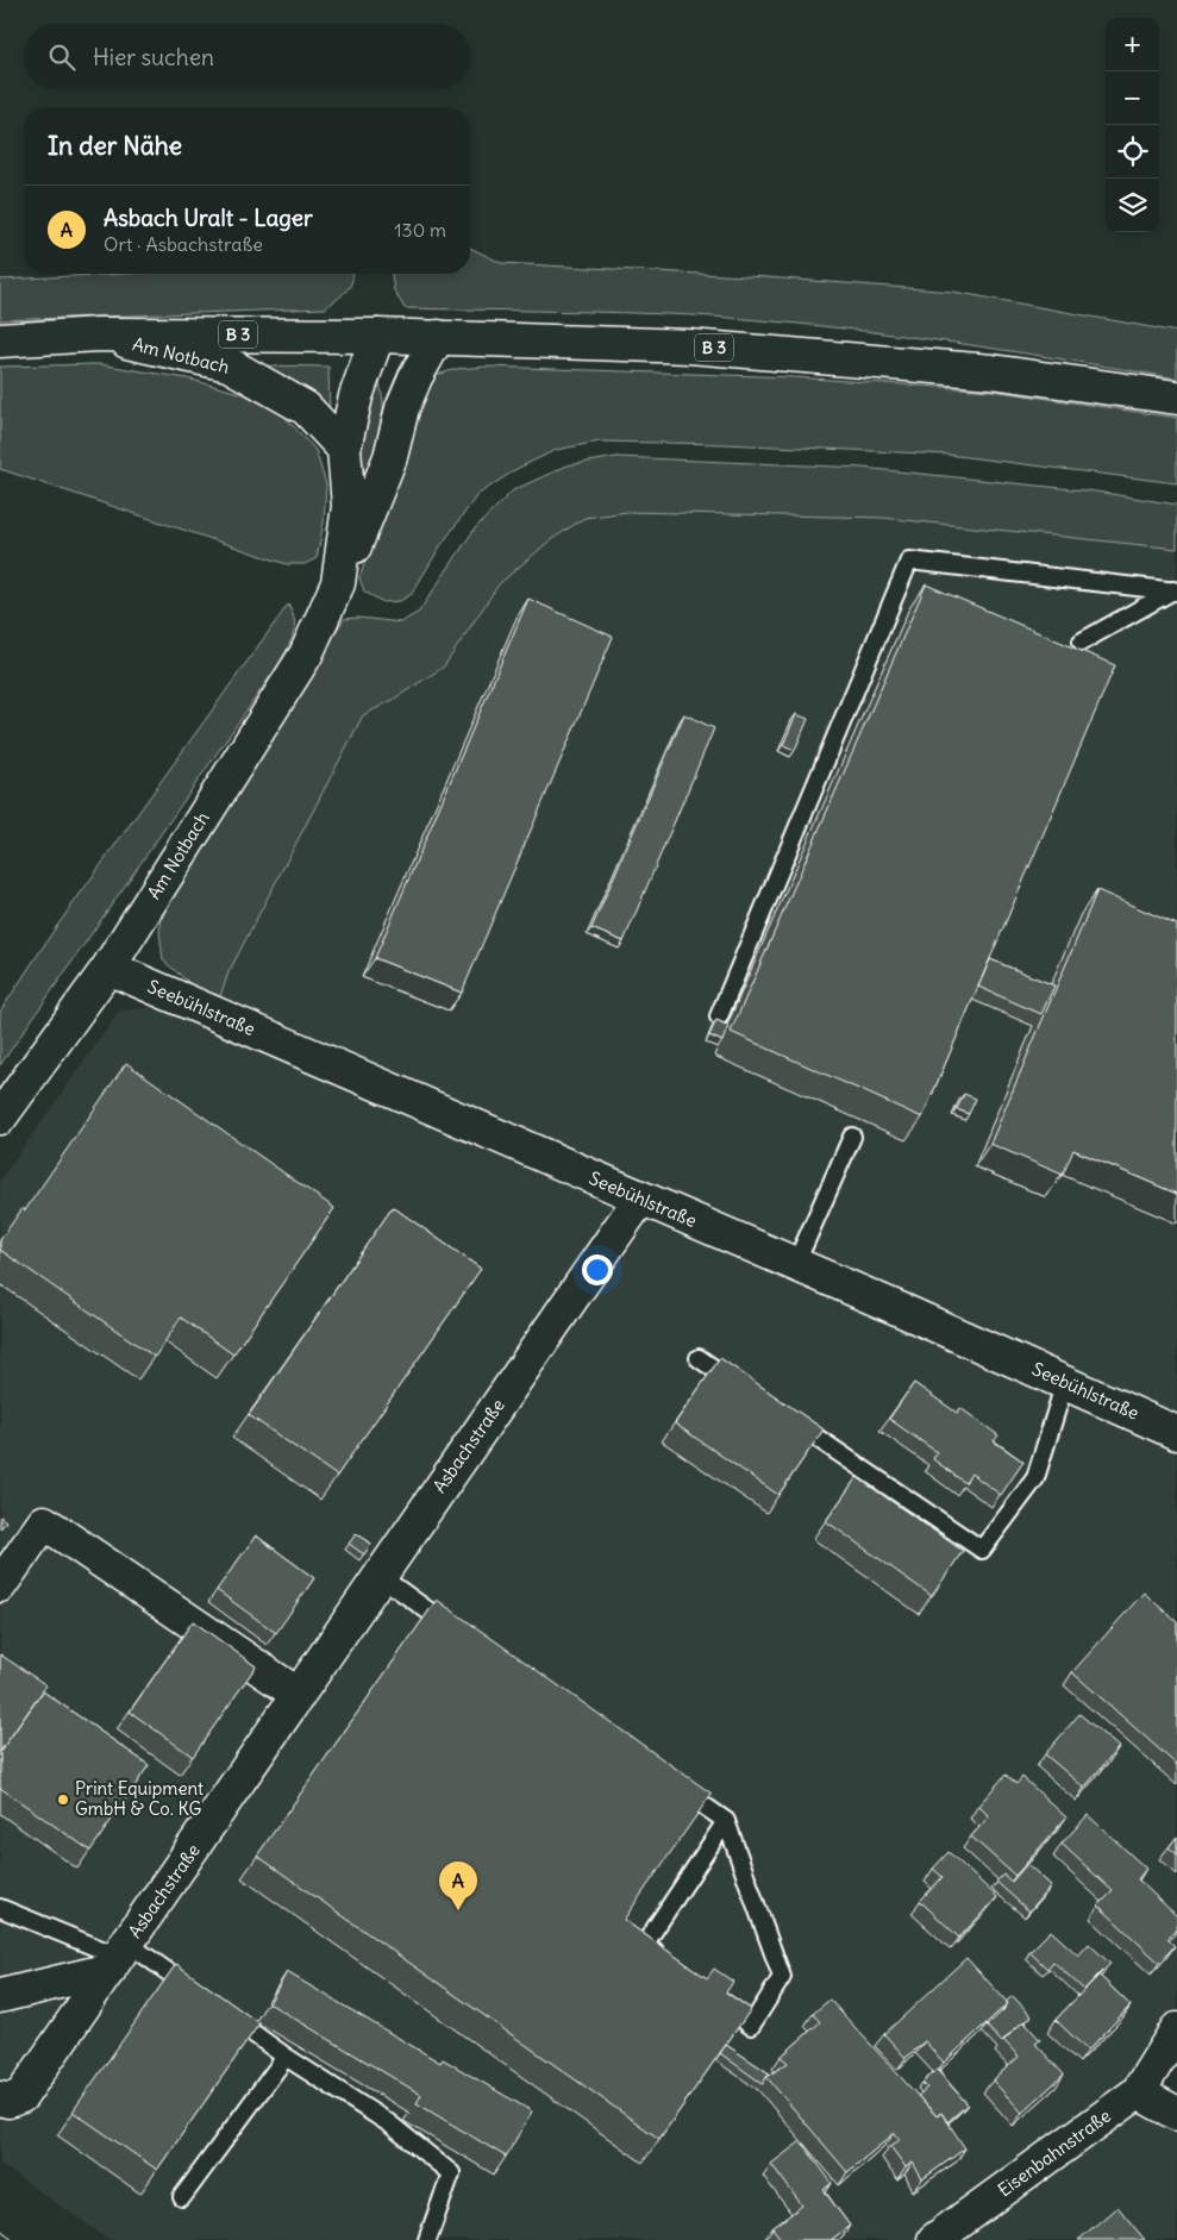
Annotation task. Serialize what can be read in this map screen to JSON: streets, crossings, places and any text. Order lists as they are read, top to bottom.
{
  "streets": {
    "street": [
      "B 3",
      "Am Notbach",
      "Seebühlstraße",
      "Asbachstraße",
      "Eisenbahnstraße"
    ]
  },
  "crossings": [
    ["B 3", "Am Notbach"],
    ["Am Notbach", "Seebühlstraße"],
    ["Seebühlstraße", "Asbachstraße"]
  ],
  "places": ["Print Equipment GmbH & Co. KG"],
  "page": {
    "map_buttons": ["+", "−"],
    "search": "Hier suchen",
    "heading": "In der Nähe",
    "list": [
      {
        "mark": "A",
        "name": "Asbach Uralt - Lager",
        "note": "Ort · Asbachstraße",
        "value": "130 m"
      }
    ],
    "pins": "A"
  }
}
